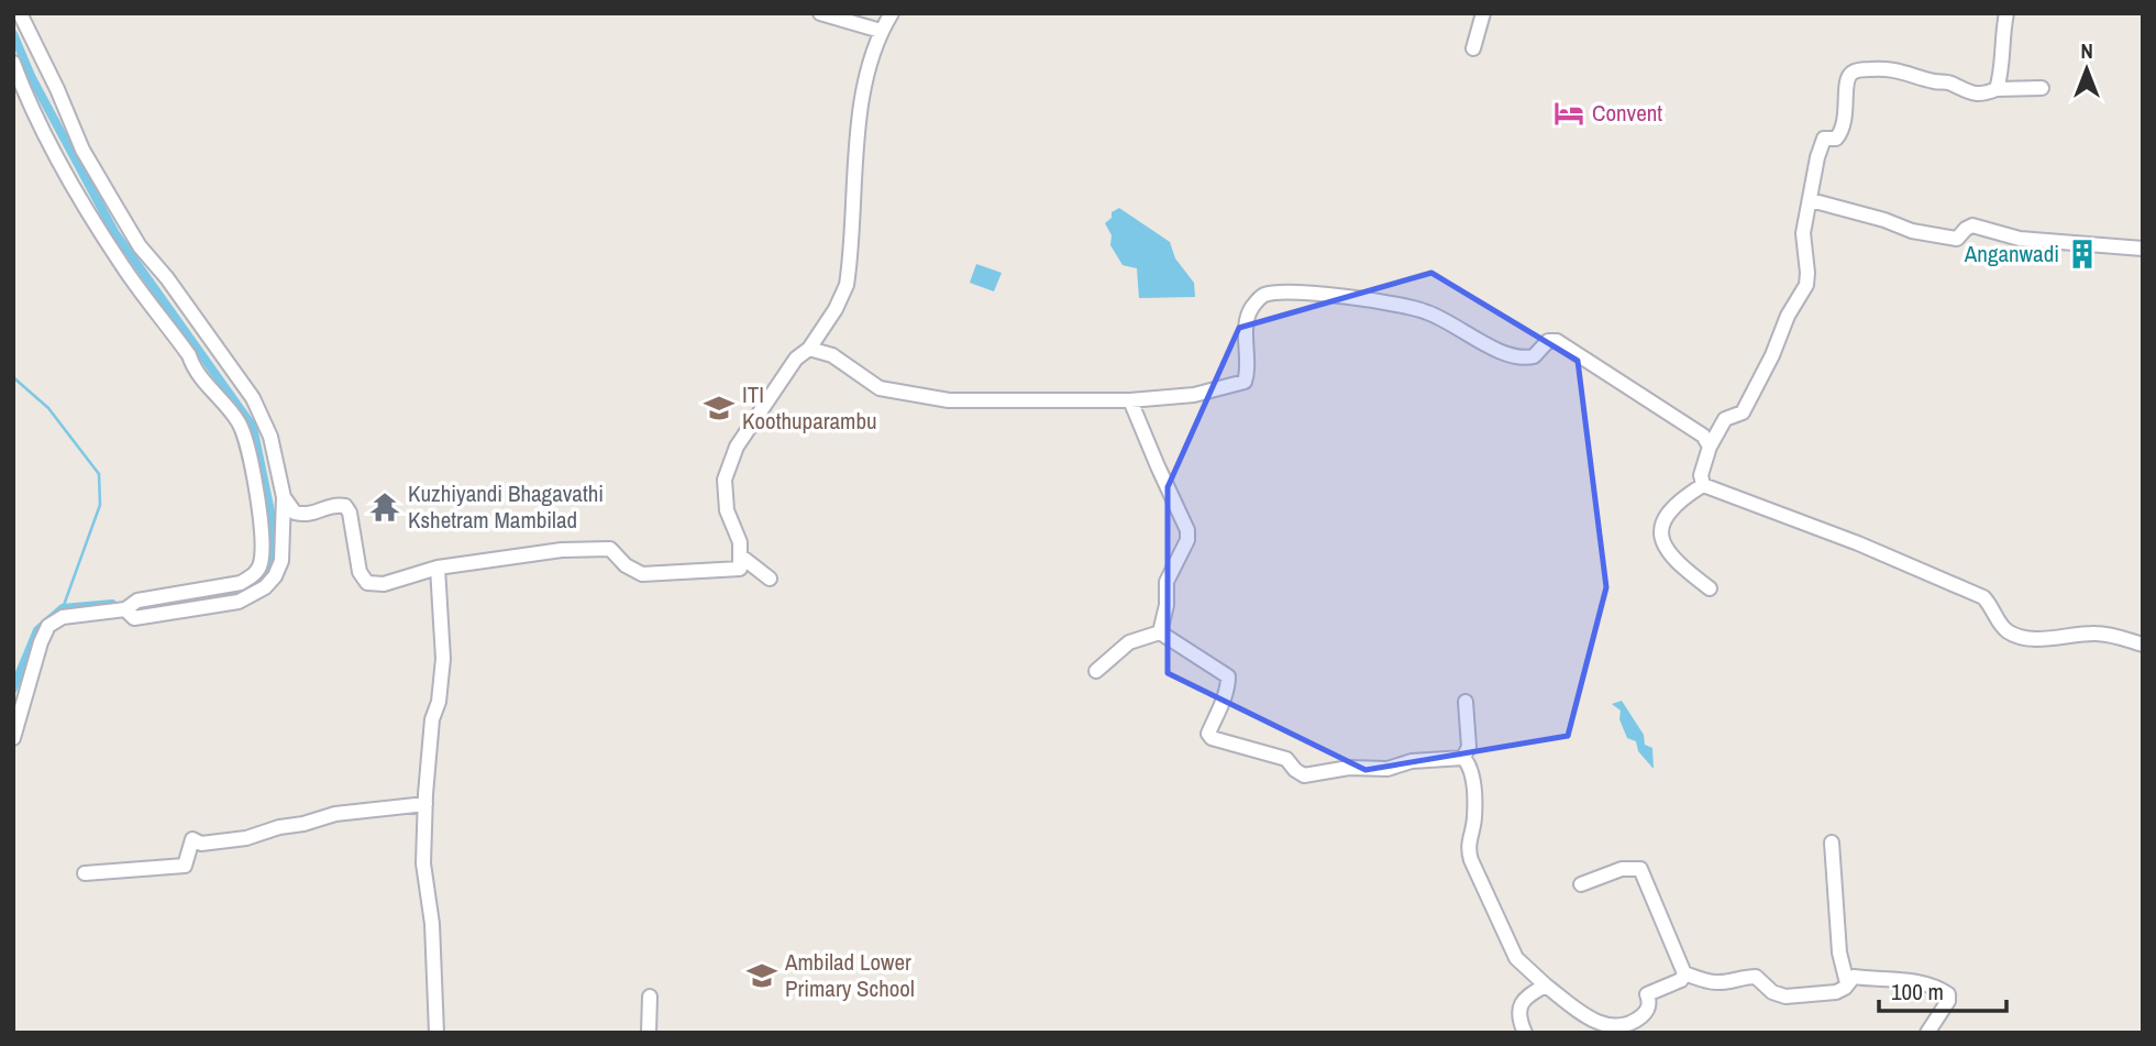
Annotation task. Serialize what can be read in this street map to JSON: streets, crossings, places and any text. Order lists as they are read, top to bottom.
{
  "places": {
    "hotel": ["Convent"],
    "building": ["Anganwadi"],
    "school or university": ["ITI Koothuparambu", "Ambilad Lower Primary School"],
    "temple": ["Kuzhiyandi Bhagavathi Kshetram Mambilad"]
  },
  "scale_bar": "100 m",
  "north": "top"
}
